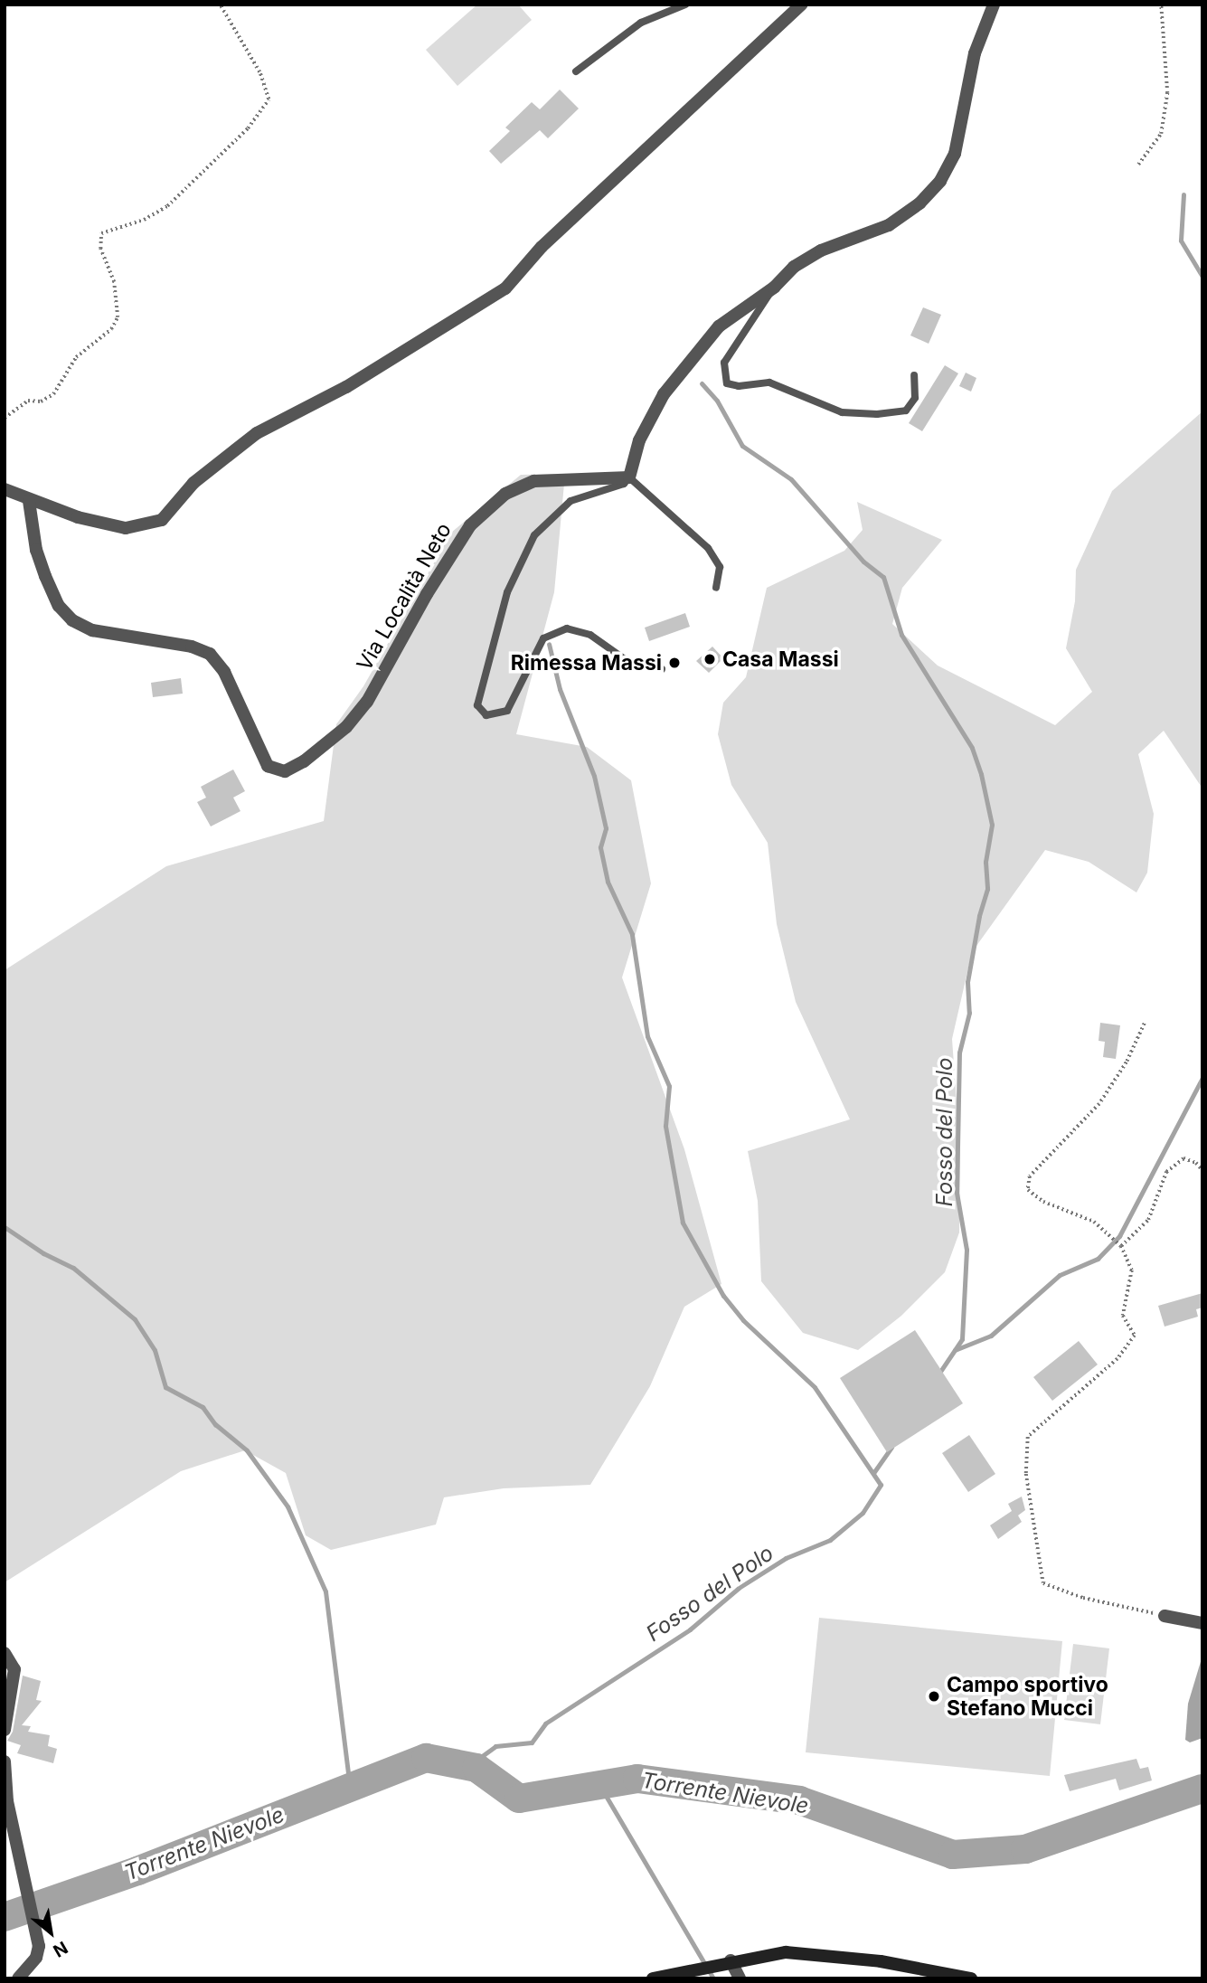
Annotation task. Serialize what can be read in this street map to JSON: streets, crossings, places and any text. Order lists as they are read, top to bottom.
{
  "streets": {
    "street": ["Via Località Neto"]
  },
  "water": ["Fosso del Polo", "Torrente Nievole"],
  "places": ["Casa Massi", "Rimessa Massi", "Campo sportivo Stefano Mucci"],
  "north": "bottom right"
}
